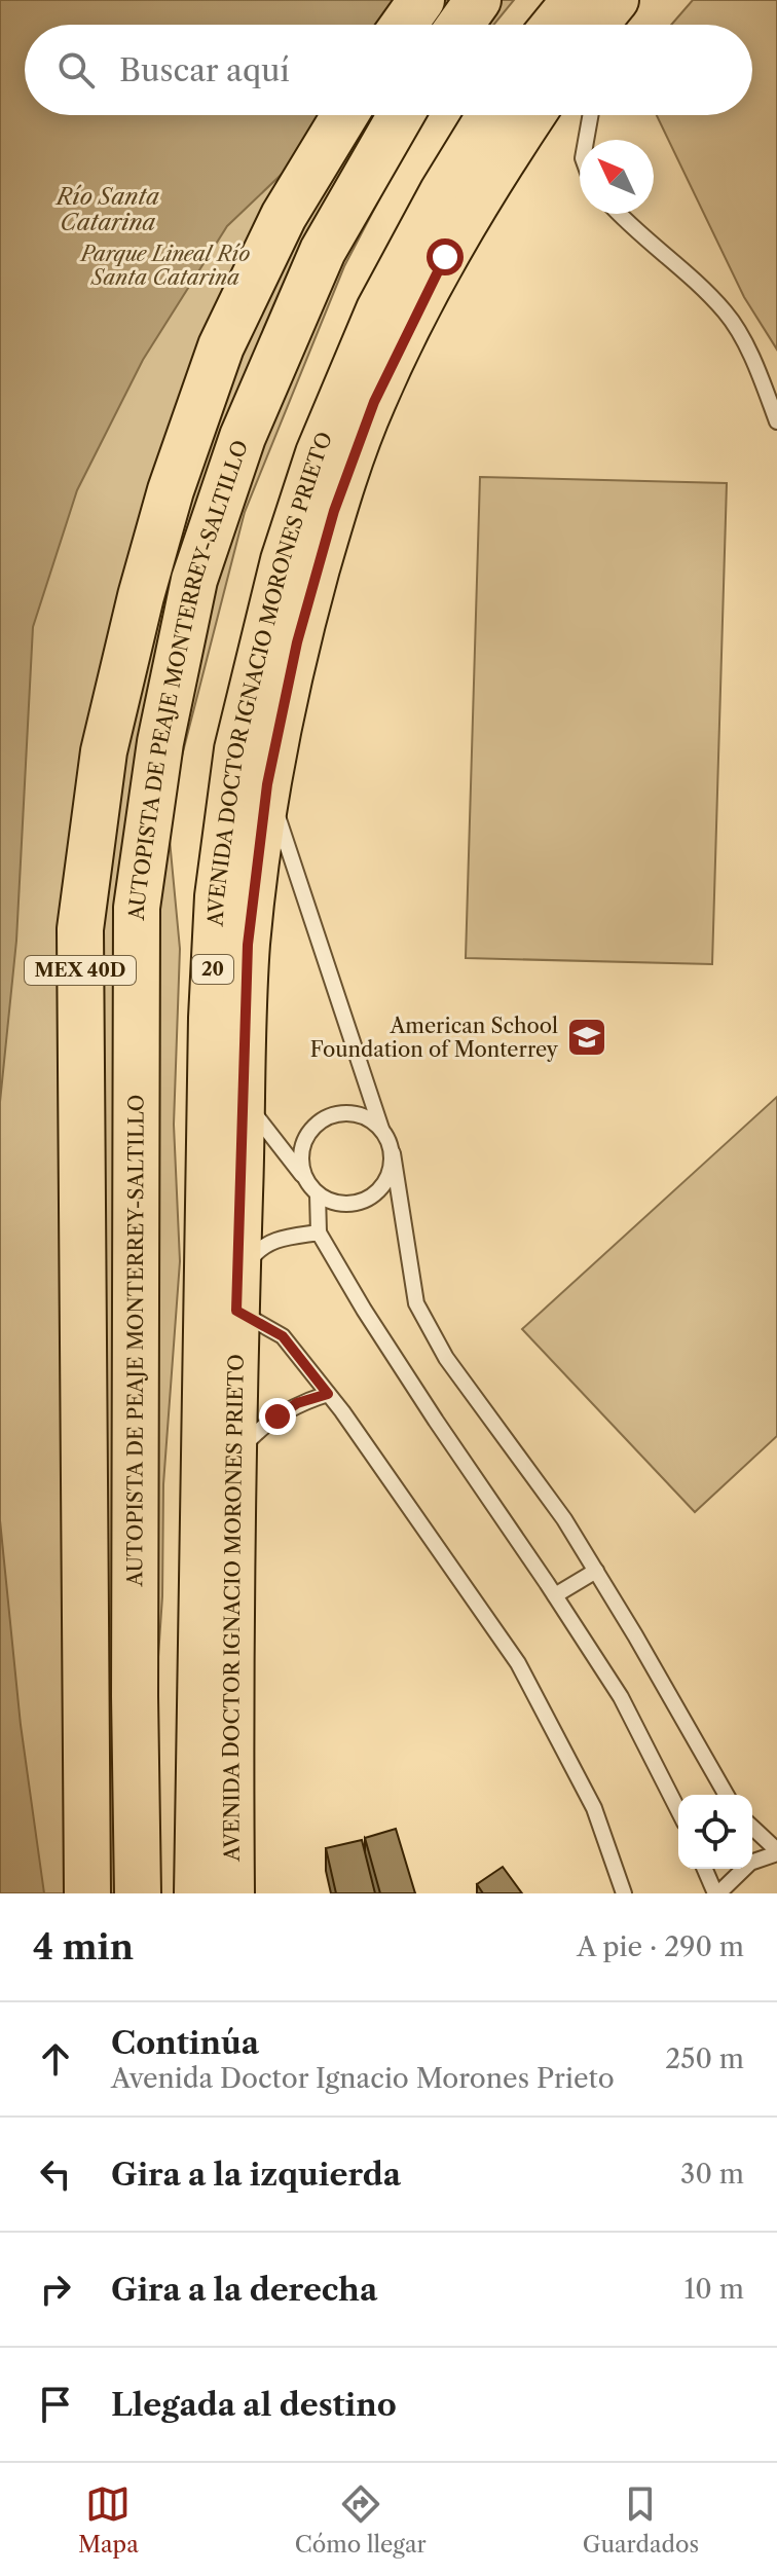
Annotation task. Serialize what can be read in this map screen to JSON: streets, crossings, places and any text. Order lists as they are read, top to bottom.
{
  "streets": {
    "highway": ["AUTOPISTA DE PEAJE MONTERREY-SALTILLO", "MEX 40D"],
    "main road": ["AVENIDA DOCTOR IGNACIO MORONES PRIETO", "20"]
  },
  "water": ["Río Santa Catarina"],
  "parks": ["Parque Lineal Río Santa Catarina"],
  "places": {
    "school or university": ["American School Foundation of Monterrey"]
  },
  "north": "top left",
  "page": {
    "search": "Buscar aquí",
    "heading": ["4 min", "A pie · 290 m"],
    "list": [
      ["Continúa", "Avenida Doctor Ignacio Morones Prieto", "250 m"],
      ["Gira a la izquierda", "30 m"],
      ["Gira a la derecha", "10 m"],
      "Llegada al destino"
    ],
    "nav": ["Mapa", "Cómo llegar", "Guardados"]
  }
}
